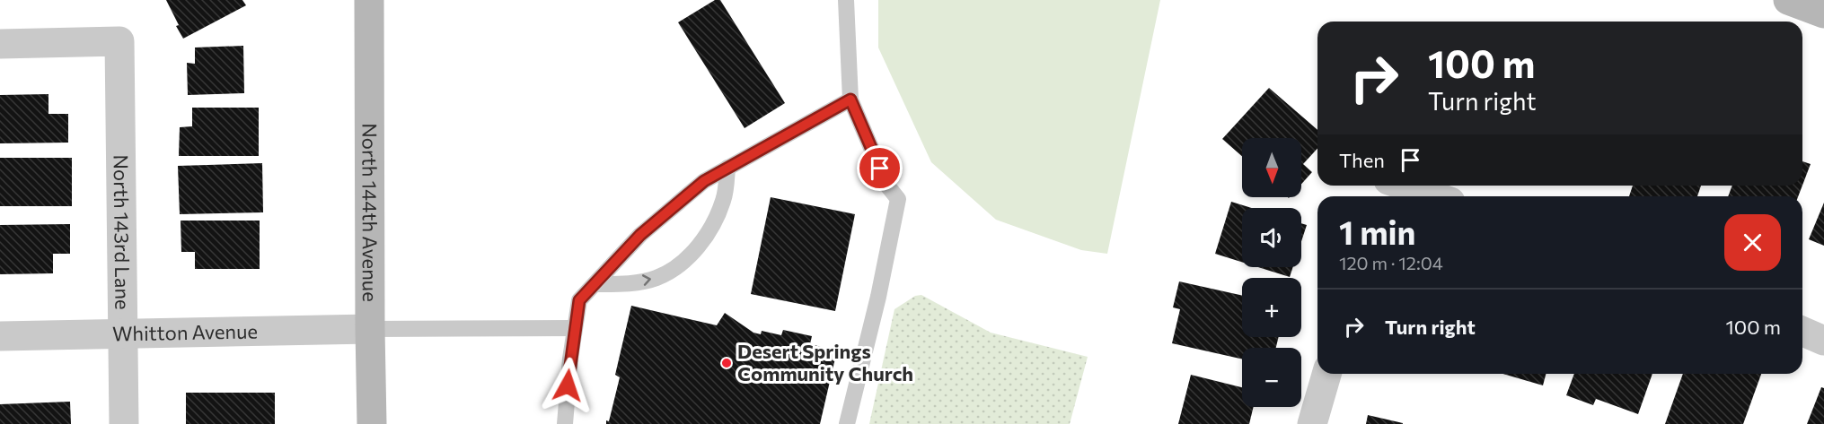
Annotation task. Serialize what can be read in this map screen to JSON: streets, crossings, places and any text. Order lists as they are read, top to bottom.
{
  "streets": {
    "main road": ["North 144th Avenue"],
    "street": ["North 143rd Lane", "Whitton Avenue"]
  },
  "crossings": [
    ["North 144th Avenue", "Whitton Avenue"],
    ["North 143rd Lane", "Whitton Avenue"]
  ],
  "places": ["Desert Springs Community Church"],
  "north": "bottom",
  "page": {
    "turn": ["100 m", "Turn right"],
    "then": "Then",
    "map_buttons": ["+", "−"],
    "heading": ["1 min", "120 m · 12:04"],
    "list": [
      {
        "name": "Turn right",
        "value": "100 m"
      }
    ]
  }
}
